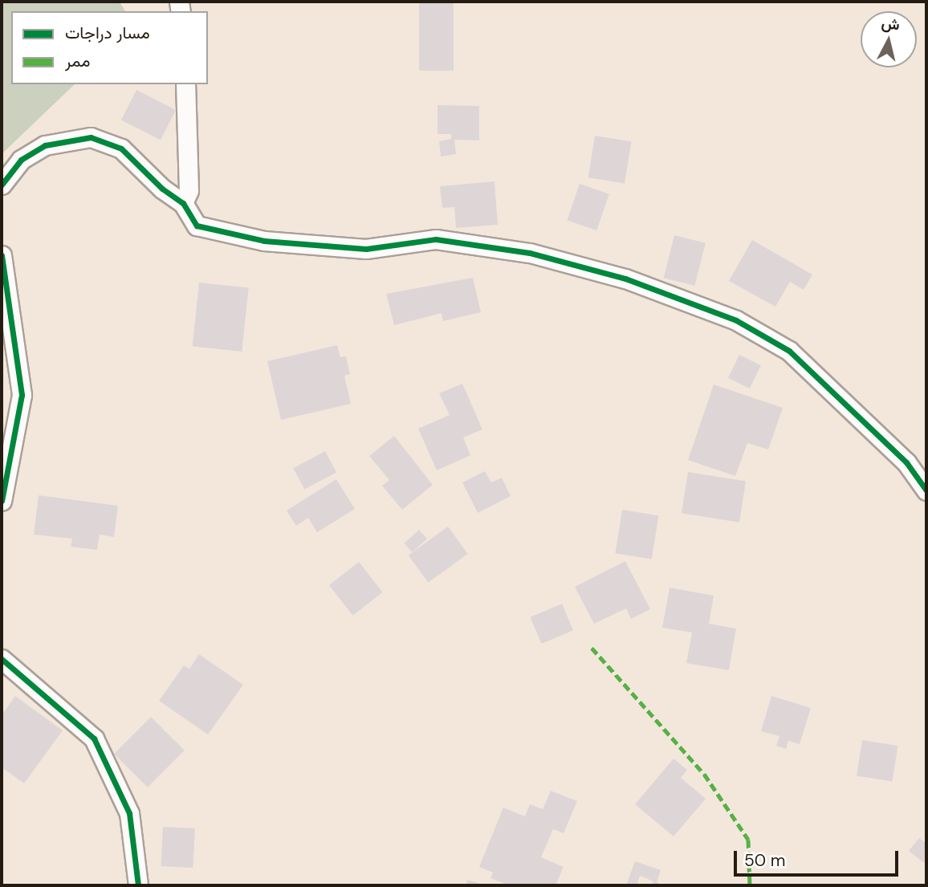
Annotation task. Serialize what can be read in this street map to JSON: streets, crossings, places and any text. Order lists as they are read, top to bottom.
{
  "legend": ["مسار دراجات", "ممر"],
  "scale_bar": "50 m",
  "north": "top"
}
